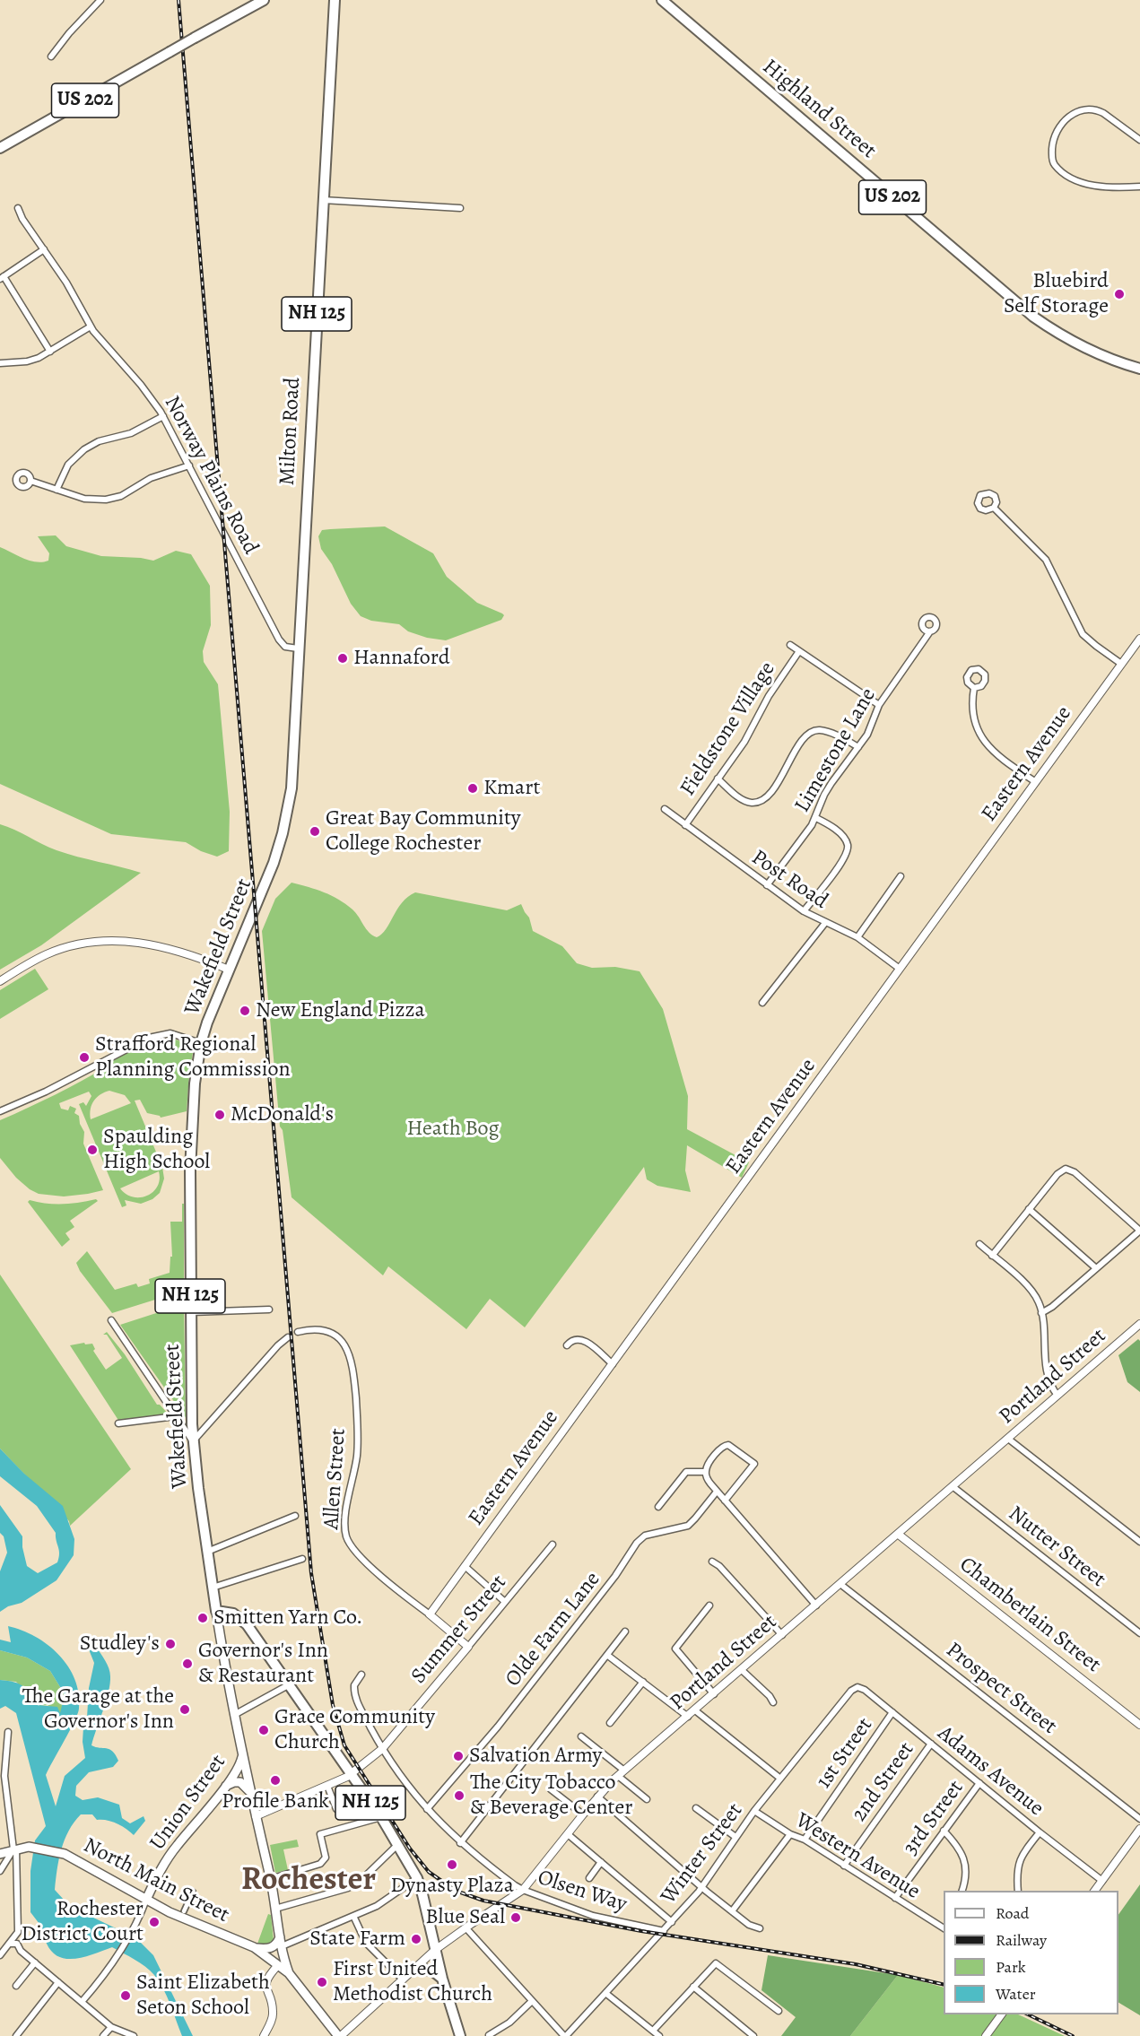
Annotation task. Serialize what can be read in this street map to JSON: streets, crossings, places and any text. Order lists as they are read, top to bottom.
{
  "streets": {
    "main road": [
      "US 202",
      "Highland Street",
      "NH 125",
      "Milton Road",
      "Wakefield Street",
      "Union Street",
      "North Main Street"
    ],
    "street": [
      "Norway Plains Road",
      "Fieldstone Village",
      "Limestone Lane",
      "Eastern Avenue",
      "Post Road",
      "Portland Street",
      "Allen Street",
      "Nutter Street",
      "Chamberlain Street",
      "Summer Street",
      "Olde Farm Lane",
      "Prospect Street",
      "1st Street",
      "Adams Avenue",
      "2nd Street",
      "3rd Street",
      "Winter Street",
      "Western Avenue",
      "Olsen Way"
    ]
  },
  "crossings": [
    ["NH 125", "Wakefield Street"],
    ["NH 125", "Portland Street"],
    ["NH 125", "Summer Street"],
    ["Milton Road", "Norway Plains Road"],
    ["Milton Road", "Wakefield Street"],
    ["Fieldstone Village", "Post Road"],
    ["Limestone Lane", "Post Road"],
    ["Eastern Avenue", "Post Road"],
    ["Eastern Avenue", "Allen Street"],
    ["Wakefield Street", "Summer Street"],
    ["Wakefield Street", "Union Street"],
    ["Wakefield Street", "North Main Street"],
    ["Portland Street", "Nutter Street"],
    ["Portland Street", "Chamberlain Street"],
    ["Portland Street", "Prospect Street"],
    ["Portland Street", "Olsen Way"],
    ["Allen Street", "Summer Street"],
    ["Summer Street", "Olsen Way"],
    ["Olde Farm Lane", "Olsen Way"],
    ["1st Street", "Adams Avenue"],
    ["1st Street", "Western Avenue"],
    ["Adams Avenue", "2nd Street"],
    ["Adams Avenue", "3rd Street"],
    ["Adams Avenue", "Winter Street"],
    ["2nd Street", "Western Avenue"],
    ["Union Street", "North Main Street"],
    ["3rd Street", "Western Avenue"],
    ["Winter Street", "Western Avenue"],
    ["Winter Street", "Olsen Way"]
  ],
  "districts": ["Rochester"],
  "parks": ["Heath Bog"],
  "places": [
    "Bluebird Self Storage",
    "Hannaford",
    "Kmart",
    "Great Bay Community College Rochester",
    "New England Pizza",
    "Strafford Regional Planning Commission",
    "McDonald's",
    "Spaulding High School",
    "Smitten Yarn Co.",
    "Studley's",
    "Governor's Inn & Restaurant",
    "The Garage at the Governor's Inn",
    "Grace Community Church",
    "Salvation Army",
    "Profile Bank",
    "The City Tobacco & Beverage Center",
    "Dynasty Plaza",
    "Blue Seal",
    "Rochester District Court",
    "State Farm",
    "First United Methodist Church",
    "Saint Elizabeth Seton School"
  ],
  "legend": [
    "Road",
    "Railway",
    "Park",
    "Water"
  ]
}
